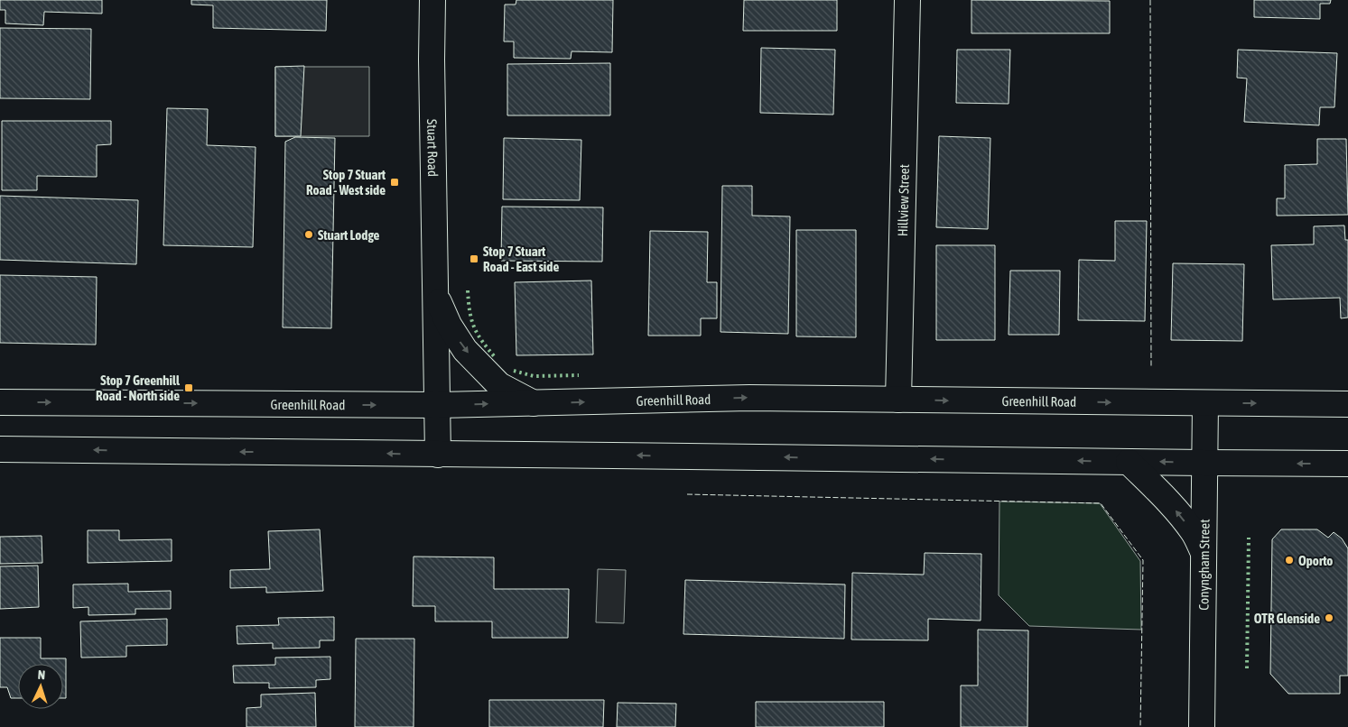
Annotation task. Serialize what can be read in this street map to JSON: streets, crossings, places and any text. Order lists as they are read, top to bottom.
{
  "streets": {
    "main road": [
      "Stuart Road",
      "Hillview Street",
      "Greenhill Road",
      "Conyngham Street"
    ]
  },
  "crossings": [
    ["Stuart Road", "Greenhill Road"],
    ["Hillview Street", "Greenhill Road"],
    ["Greenhill Road", "Conyngham Street"]
  ],
  "places": {
    "transit": ["Stop 7 Stuart Road - West side", "Stop 7 Stuart Road - East side", "Stop 7 Greenhill Road - North side"],
    "other": ["Stuart Lodge", "Oporto", "OTR Glenside"]
  },
  "north": "top"
}
